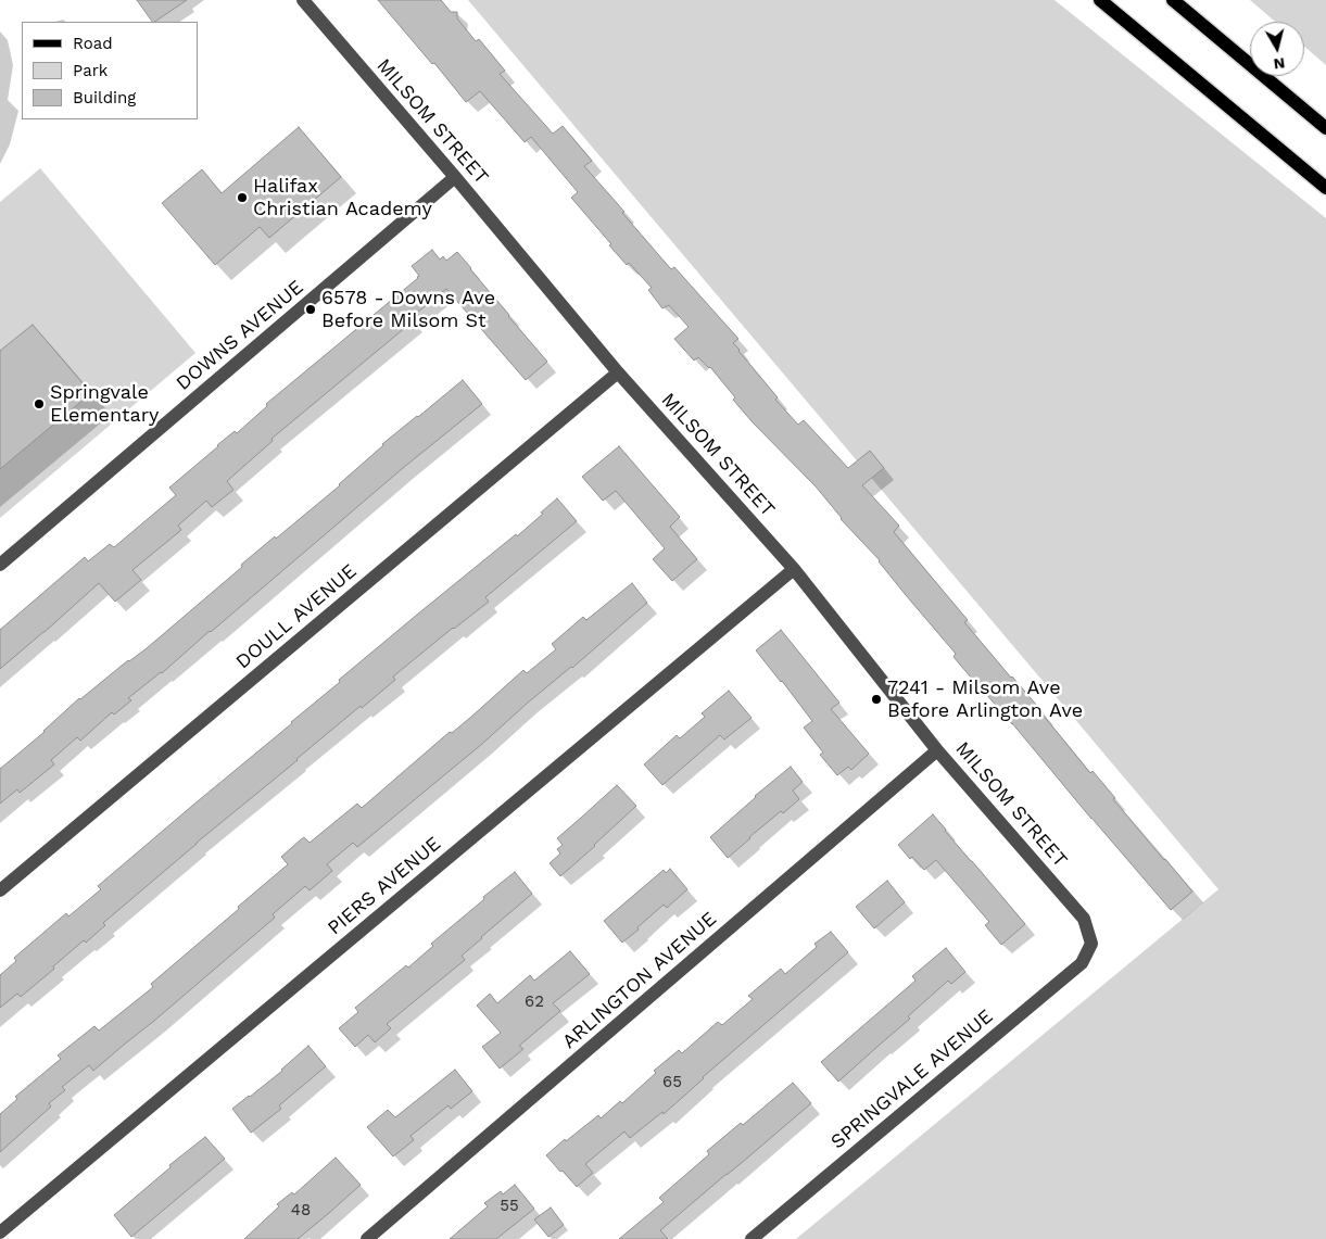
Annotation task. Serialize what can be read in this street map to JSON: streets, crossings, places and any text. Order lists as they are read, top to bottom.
{
  "streets": {
    "street": [
      "MILSOM STREET",
      "DOWNS AVENUE",
      "DOULL AVENUE",
      "PIERS AVENUE",
      "ARLINGTON AVENUE",
      "SPRINGVALE AVENUE"
    ]
  },
  "crossings": [
    ["MILSOM STREET", "DOWNS AVENUE"],
    ["MILSOM STREET", "DOULL AVENUE"],
    ["MILSOM STREET", "PIERS AVENUE"],
    ["MILSOM STREET", "ARLINGTON AVENUE"],
    ["MILSOM STREET", "SPRINGVALE AVENUE"]
  ],
  "places": [
    "Halifax Christian Academy",
    "6578 - Downs Ave Before Milsom St",
    "Springvale Elementary",
    "7241 - Milsom Ave Before Arlington Ave"
  ],
  "house_numbers": [
    "62",
    "65",
    "55",
    "48"
  ],
  "legend": ["Road", "Park", "Building"],
  "north": "bottom"
}
